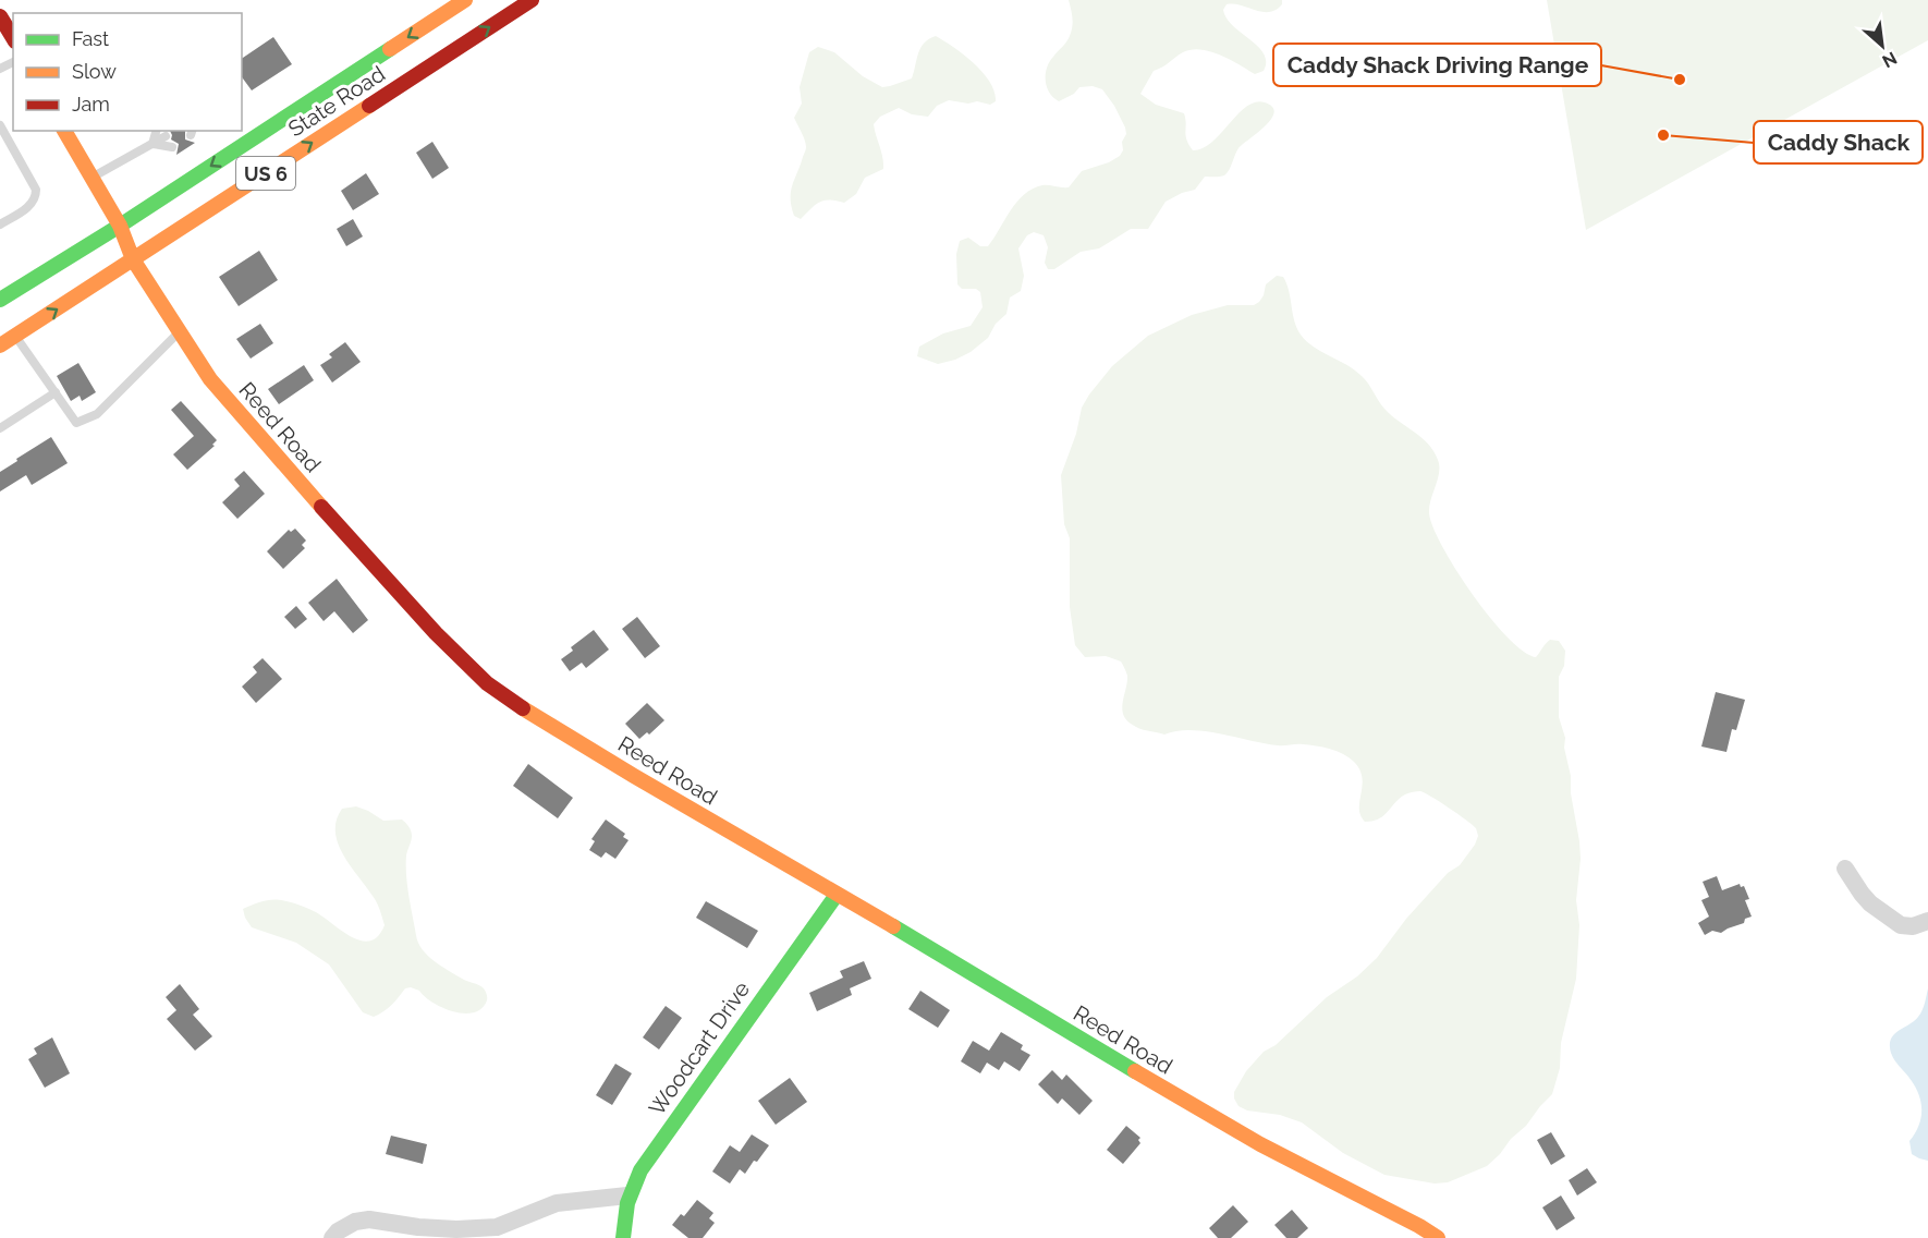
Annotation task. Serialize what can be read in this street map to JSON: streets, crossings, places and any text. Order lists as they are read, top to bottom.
{
  "streets": {
    "street": [
      "State Road",
      "US 6",
      "Reed Road",
      "Woodcart Drive"
    ]
  },
  "crossings": [
    ["State Road", "Reed Road"],
    ["Reed Road", "Woodcart Drive"]
  ],
  "places": ["Caddy Shack Driving Range", "Caddy Shack"],
  "legend": ["Fast", "Slow", "Jam"],
  "north": "bottom right"
}
